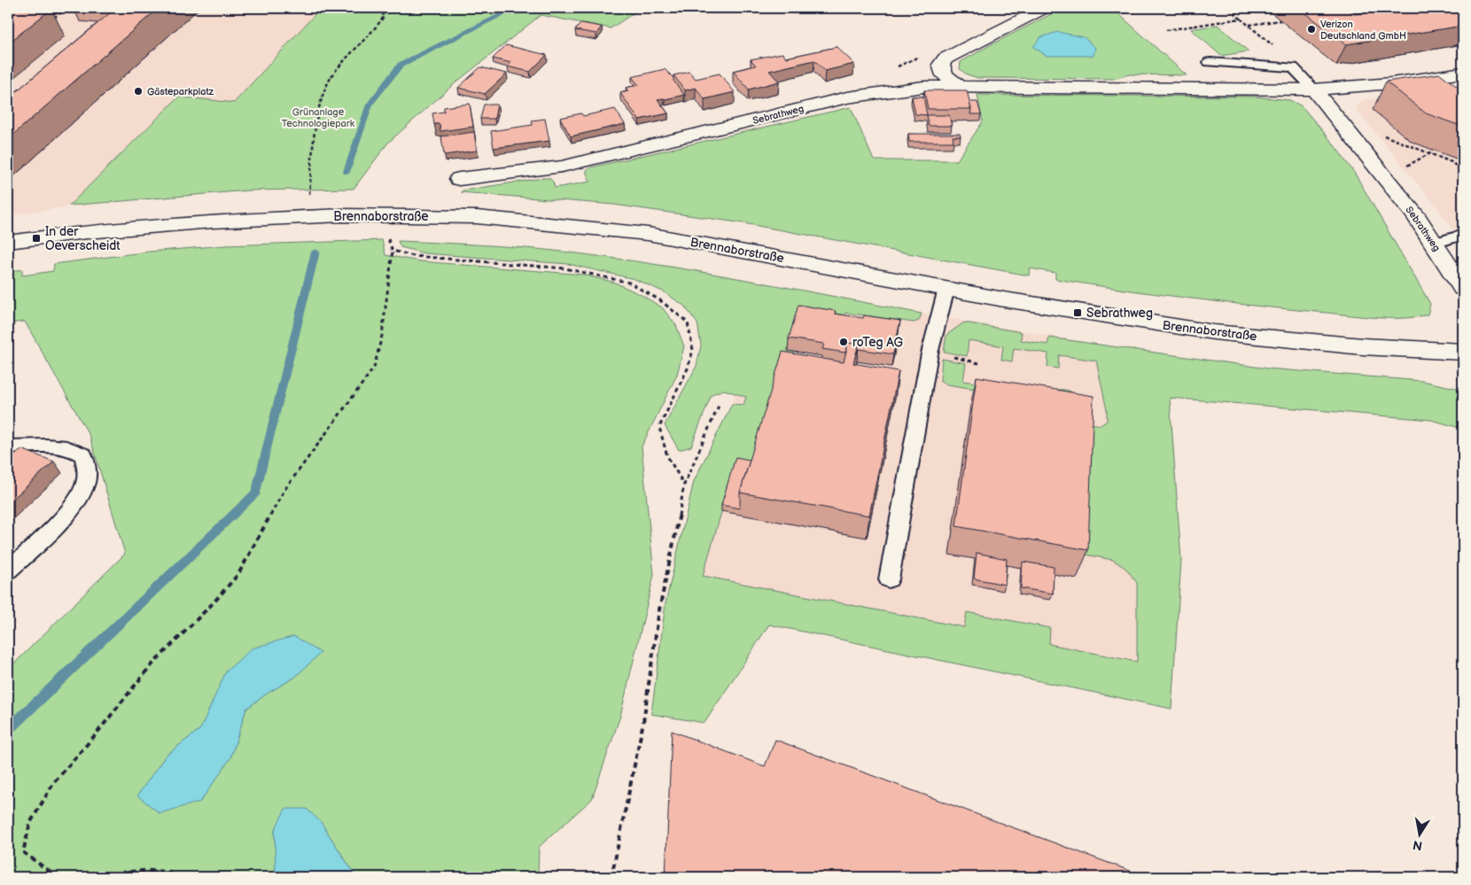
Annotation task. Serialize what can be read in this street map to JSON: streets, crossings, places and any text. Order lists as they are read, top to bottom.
{
  "streets": {
    "street": ["Sebrathweg", "Brennaborstraße"]
  },
  "parks": ["Grünanlage Technologiepark"],
  "places": {
    "other": ["Verizon Deutschland GmbH", "Gästeparkplatz", "roTeg AG"],
    "transit": ["In der Oeverscheidt", "Sebrathweg"]
  },
  "north": "bottom"
}
